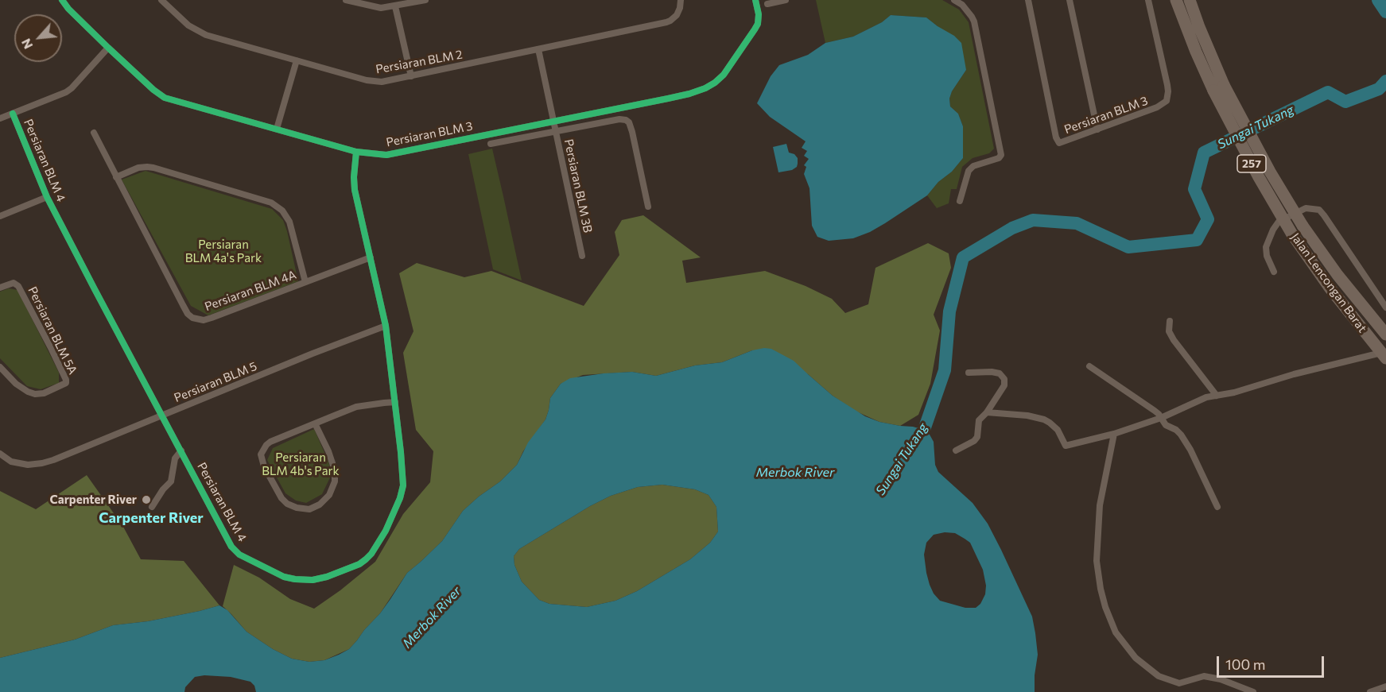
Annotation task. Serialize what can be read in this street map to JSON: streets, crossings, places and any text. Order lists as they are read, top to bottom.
{
  "streets": {
    "highway": ["257", "Jalan Lencongan Barat"],
    "street": [
      "Persiaran BLM 2",
      "Persiaran BLM 3",
      "Persiaran BLM 4",
      "Persiaran BLM 3B",
      "Persiaran BLM 4A",
      "Persiaran BLM 5A",
      "Persiaran BLM 5"
    ]
  },
  "crossings": [
    ["Persiaran BLM 2", "Persiaran BLM 3B"],
    ["Persiaran BLM 3", "Persiaran BLM 4"],
    ["Persiaran BLM 3", "Persiaran BLM 3B"],
    ["Persiaran BLM 4", "Persiaran BLM 4A"],
    ["Persiaran BLM 4", "Persiaran BLM 5"]
  ],
  "districts": ["Carpenter River"],
  "water": ["Sungai Tukang", "Merbok River"],
  "parks": ["Persiaran BLM 4a's Park", "Persiaran BLM 4b's Park"],
  "places": ["Carpenter River"],
  "scale_bar": "100 m",
  "north": "bottom left"
}
